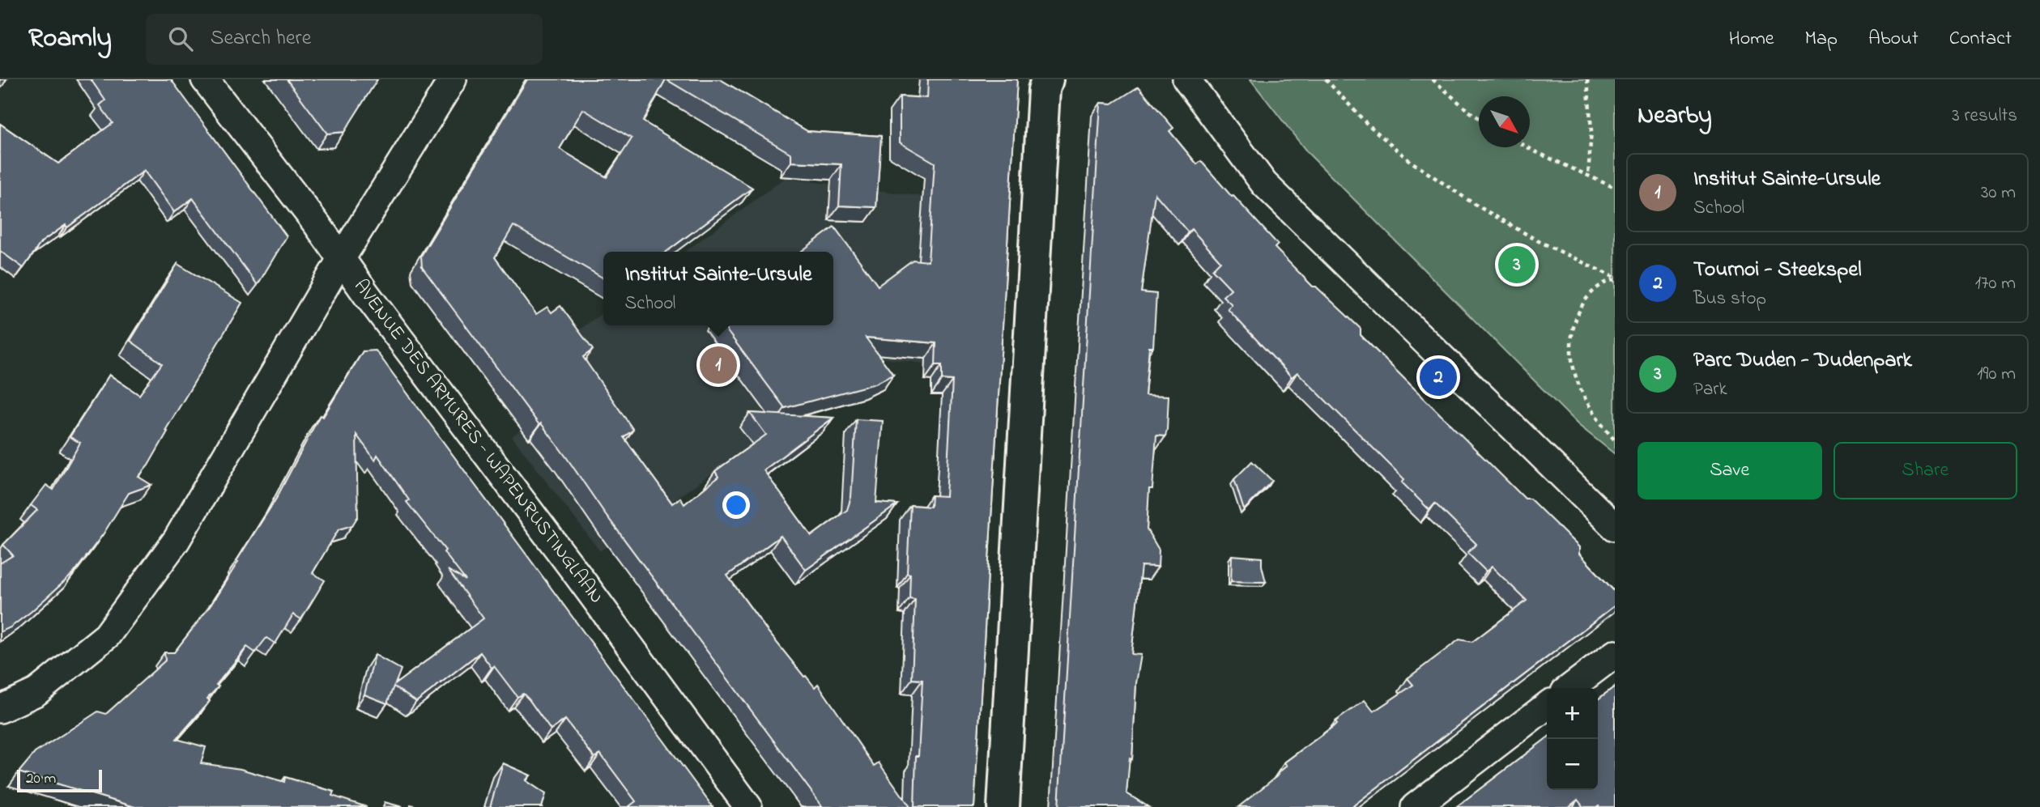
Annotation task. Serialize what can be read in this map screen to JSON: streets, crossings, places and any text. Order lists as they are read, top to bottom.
{
  "streets": {
    "street": ["AVENUE DES ARMURES - WAPENRUSTINGLAAN"]
  },
  "scale_bar": "20 m",
  "north": "bottom right",
  "page": {
    "header": "Roamly",
    "search": "Search here",
    "nav": [
      "Home",
      "Map",
      "About",
      "Contact"
    ],
    "heading": ["Nearby", "3 results"],
    "list": [
      {
        "mark": "1",
        "name": "Institut Sainte-Ursule",
        "note": "School",
        "value": "30 m"
      },
      {
        "mark": "2",
        "name": "Tournoi - Steekspel",
        "note": "Bus stop",
        "value": "170 m"
      },
      {
        "mark": "3",
        "name": "Parc Duden - Dudenpark",
        "note": "Park",
        "value": "190 m"
      }
    ],
    "pins": ["3", "1", "2"],
    "popup": ["Institut Sainte-Ursule", "School"],
    "buttons": ["Save", "Share"],
    "map_buttons": ["+", "−"],
    "scale": "20 m"
  }
}
